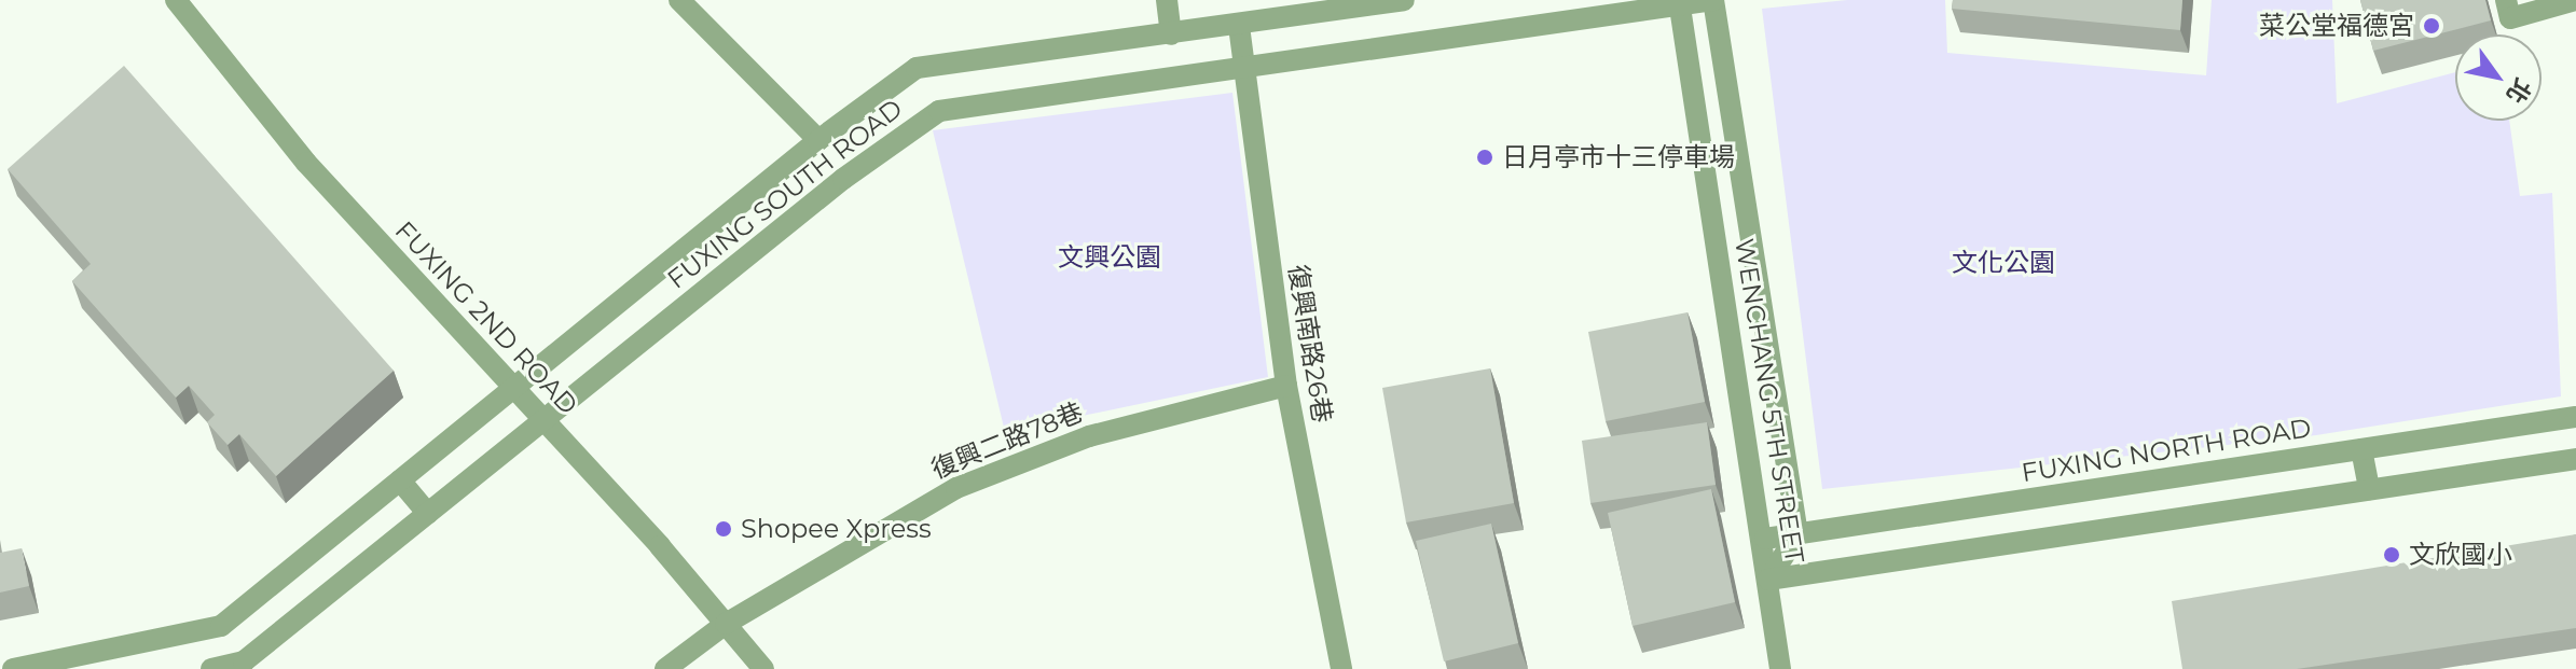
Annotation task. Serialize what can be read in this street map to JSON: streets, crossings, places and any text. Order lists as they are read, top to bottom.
{
  "streets": {
    "street": [
      "FUXING SOUTH ROAD",
      "FUXING 2ND ROAD",
      "復興南路26巷",
      "WENCHANG 5TH STREET",
      "復興二路78巷",
      "FUXING NORTH ROAD"
    ]
  },
  "crossings": [
    ["FUXING SOUTH ROAD", "FUXING 2ND ROAD"],
    ["FUXING SOUTH ROAD", "復興南路26巷"],
    ["FUXING SOUTH ROAD", "WENCHANG 5TH STREET"],
    ["FUXING 2ND ROAD", "復興二路78巷"],
    ["復興南路26巷", "復興二路78巷"],
    ["WENCHANG 5TH STREET", "FUXING NORTH ROAD"]
  ],
  "parks": ["文興公園", "文化公園"],
  "places": [
    "菜公堂福德宮",
    "日月亭市十三停車場",
    "Shopee Xpress",
    "文欣國小"
  ],
  "north": "bottom right"
}
